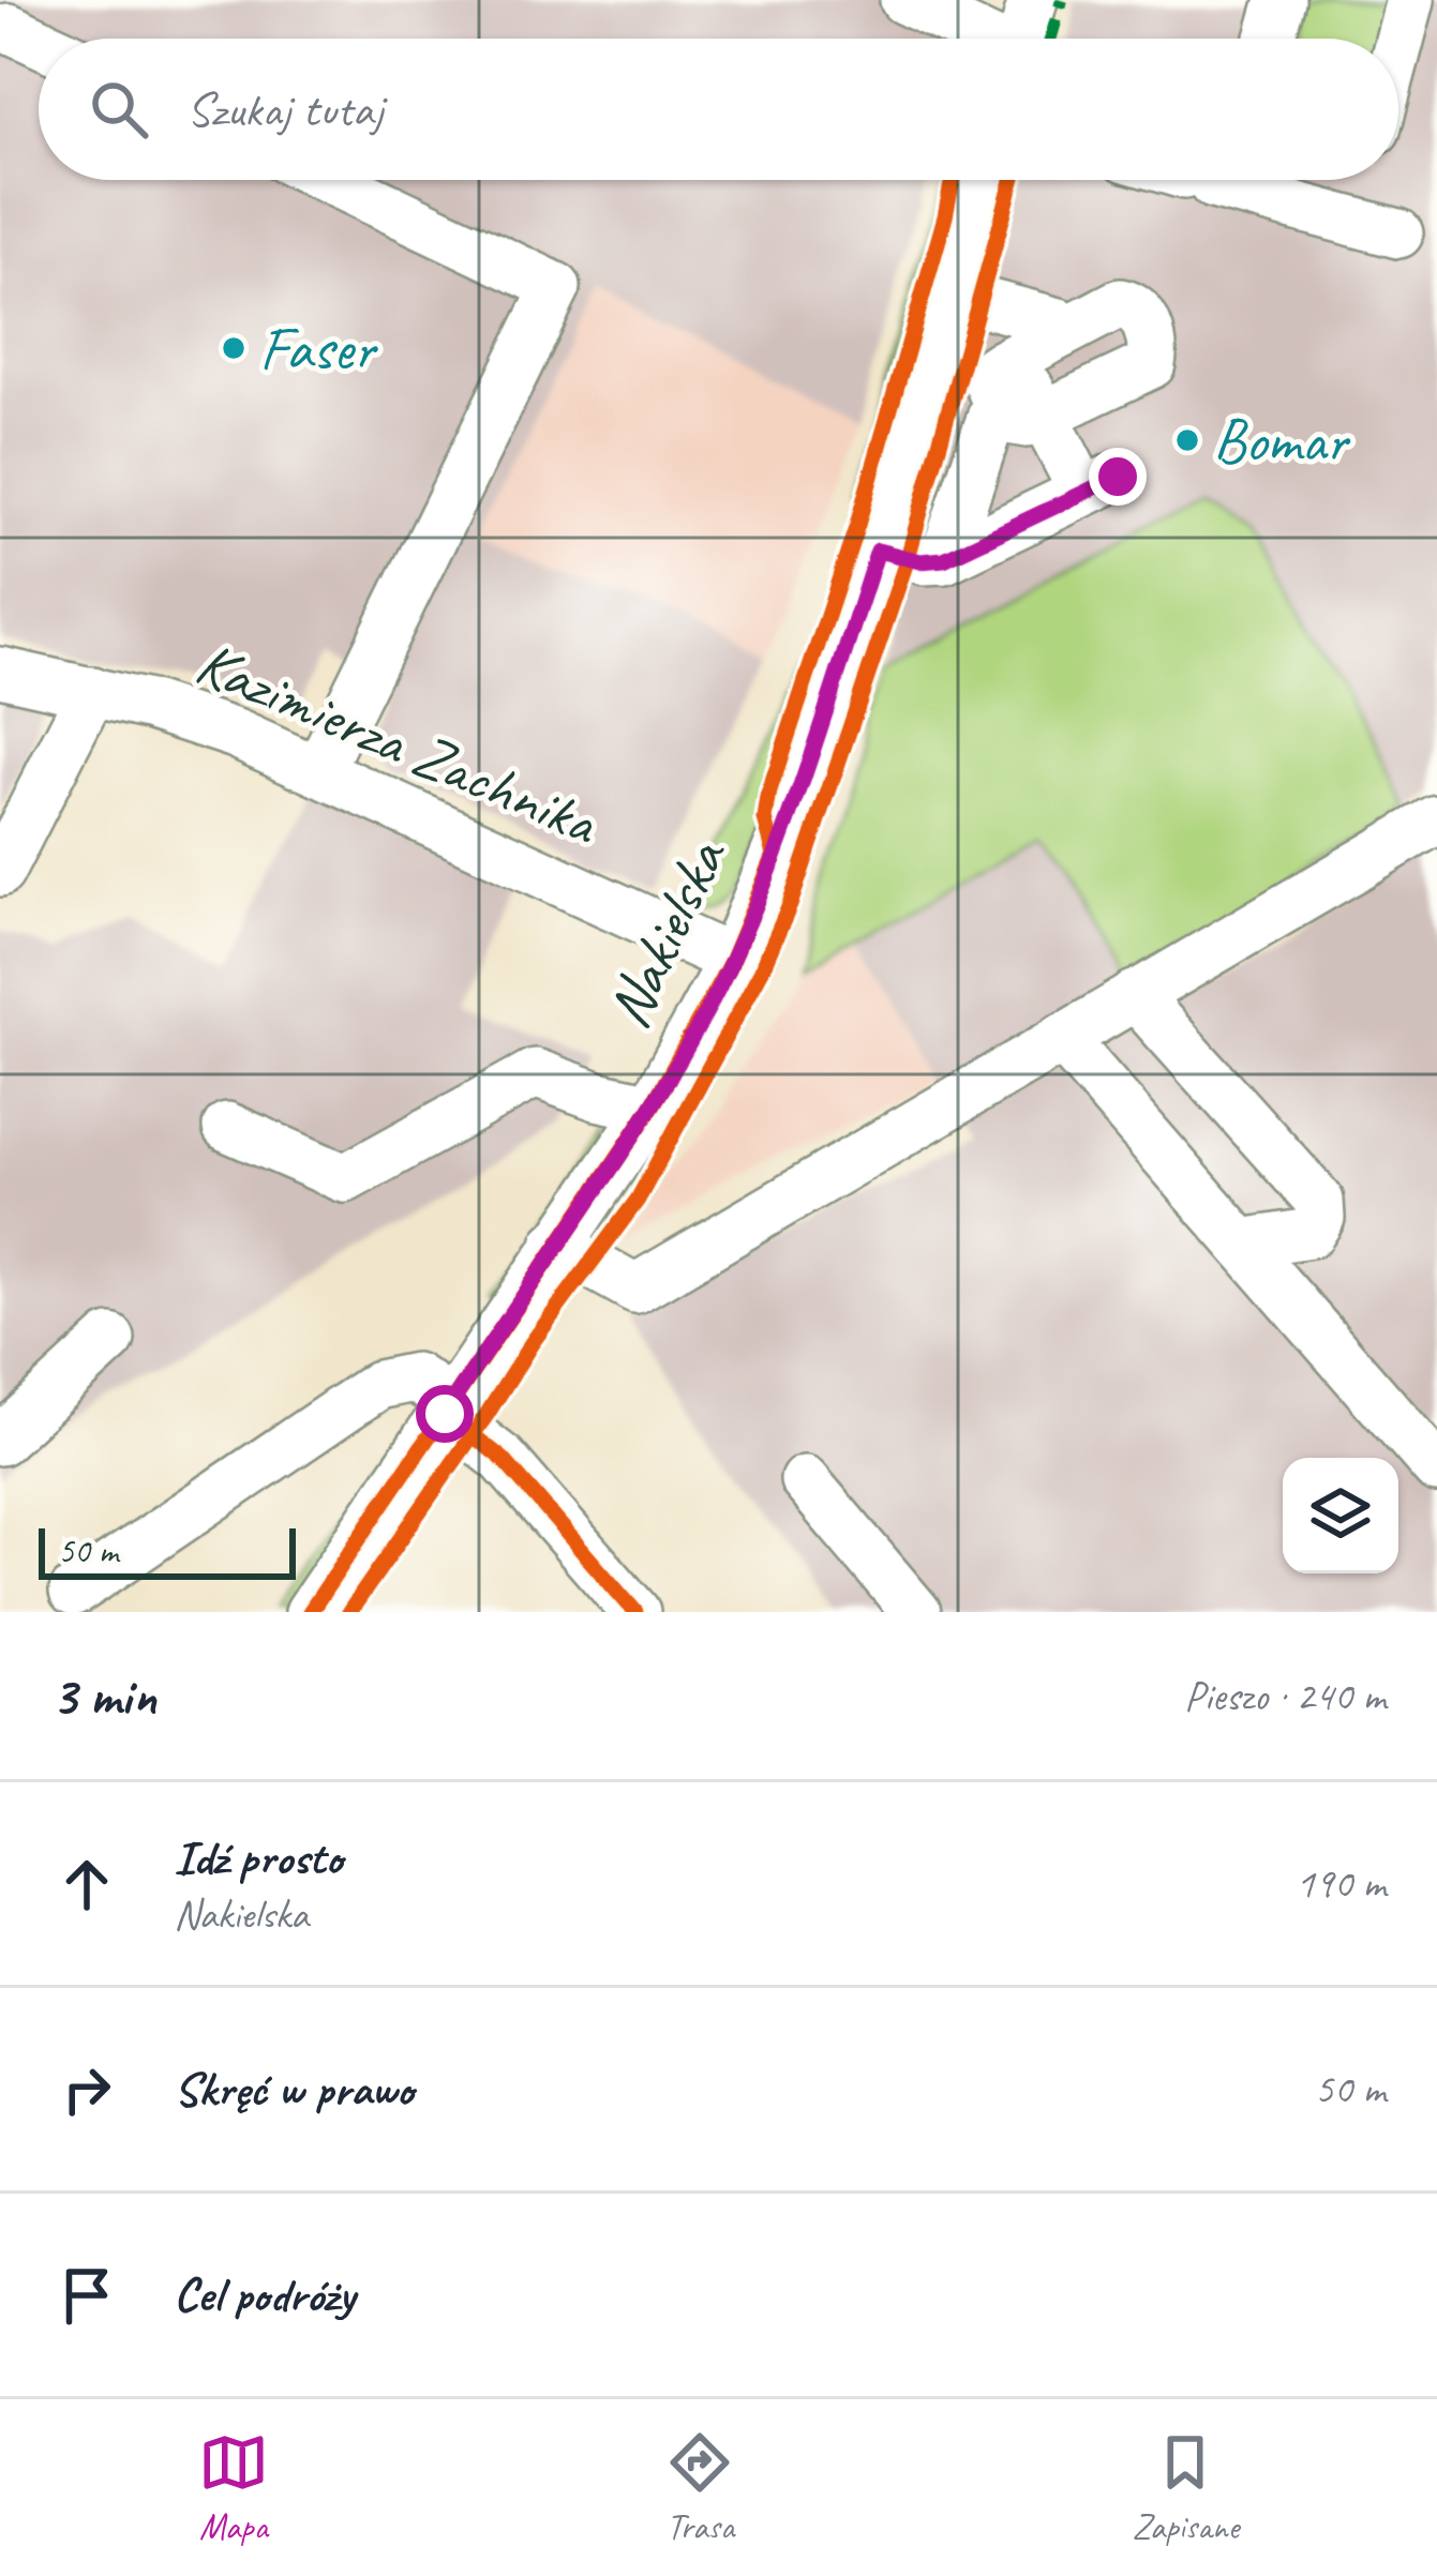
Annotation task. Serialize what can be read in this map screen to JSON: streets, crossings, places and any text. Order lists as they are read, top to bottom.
{
  "streets": {
    "street": ["Kazimierza Zachnika", "Nakielska"]
  },
  "crossings": [
    ["Kazimierza Zachnika", "Nakielska"]
  ],
  "places": ["Faser", "Bomar"],
  "scale_bar": "50 m",
  "page": {
    "search": "Szukaj tutaj",
    "scale": "50 m",
    "heading": ["3 min", "Pieszo · 240 m"],
    "list": [
      ["Idź prosto", "Nakielska", "190 m"],
      ["Skręć w prawo", "50 m"],
      "Cel podróży"
    ],
    "nav": ["Mapa", "Trasa", "Zapisane"]
  }
}
